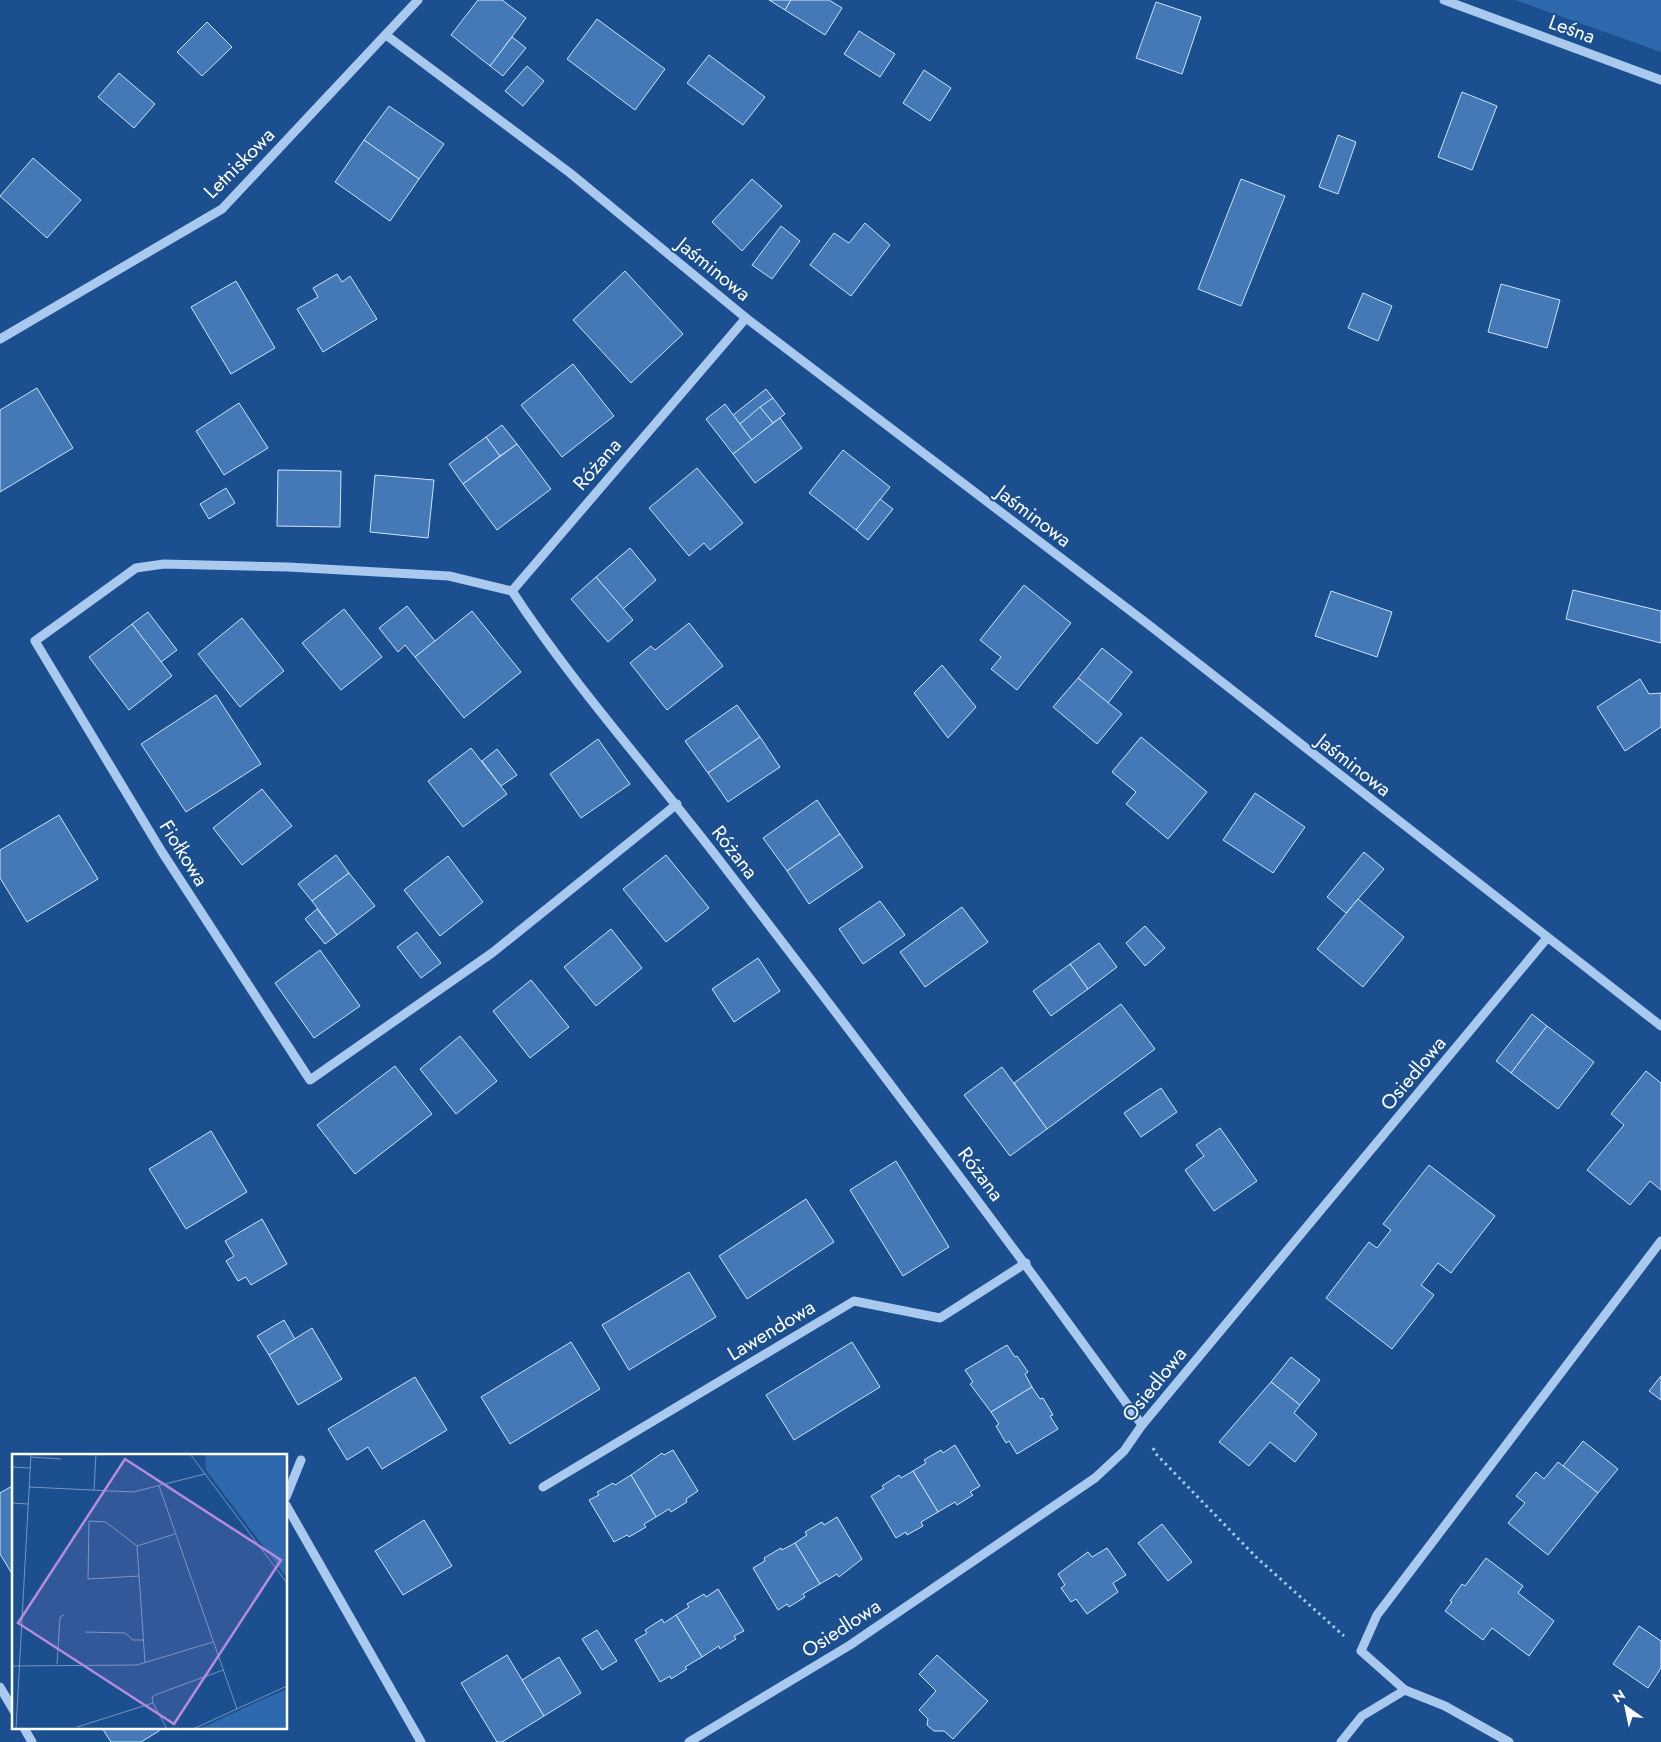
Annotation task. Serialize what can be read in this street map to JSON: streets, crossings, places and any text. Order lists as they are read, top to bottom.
{
  "streets": {
    "street": [
      "Leśna",
      "Letniskowa",
      "Jaśminowa",
      "Różana",
      "Fiołkowa",
      "Osiedlowa",
      "Lawendowa"
    ]
  },
  "crossings": [
    ["Letniskowa", "Jaśminowa"],
    ["Jaśminowa", "Różana"],
    ["Jaśminowa", "Osiedlowa"],
    ["Różana", "Fiołkowa"],
    ["Różana", "Osiedlowa"],
    ["Różana", "Lawendowa"]
  ],
  "north": "top left"
}
